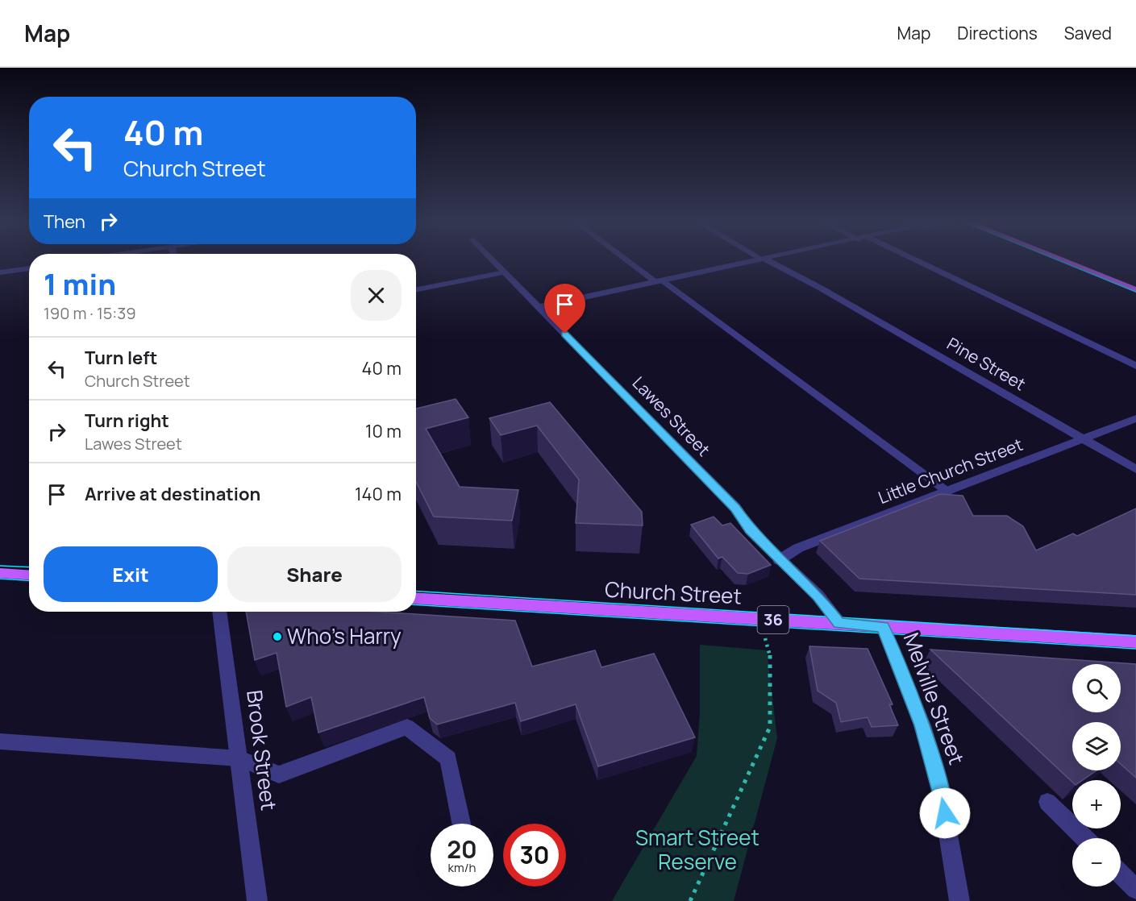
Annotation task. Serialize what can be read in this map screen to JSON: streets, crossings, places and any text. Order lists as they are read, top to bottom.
{
  "streets": {
    "main road": ["Church Street", "36"],
    "street": [
      "Pine Street",
      "Lawes Street",
      "Little Church Street",
      "Melville Street",
      "Brook Street"
    ]
  },
  "crossings": [
    ["Pine Street", "Little Church Street"],
    ["Lawes Street", "Little Church Street"],
    ["Lawes Street", "Church Street"],
    ["Church Street", "Melville Street"]
  ],
  "parks": ["Smart Street Reserve"],
  "places": ["Who's Harry"],
  "page": {
    "header": "Map",
    "nav": ["Map", "Directions", "Saved"],
    "turn": ["40 m", "Church Street"],
    "then": "Then",
    "heading": ["1 min", "190 m · 15:39"],
    "list": [
      {
        "name": "Turn left",
        "note": "Church Street",
        "value": "40 m"
      },
      {
        "name": "Turn right",
        "note": "Lawes Street",
        "value": "10 m"
      },
      {
        "name": "Arrive at destination",
        "value": "140 m"
      }
    ],
    "buttons": ["Exit", "Share"],
    "map_buttons": ["+", "−"],
    "speed": "20 km/h",
    "limit": "30"
  }
}
